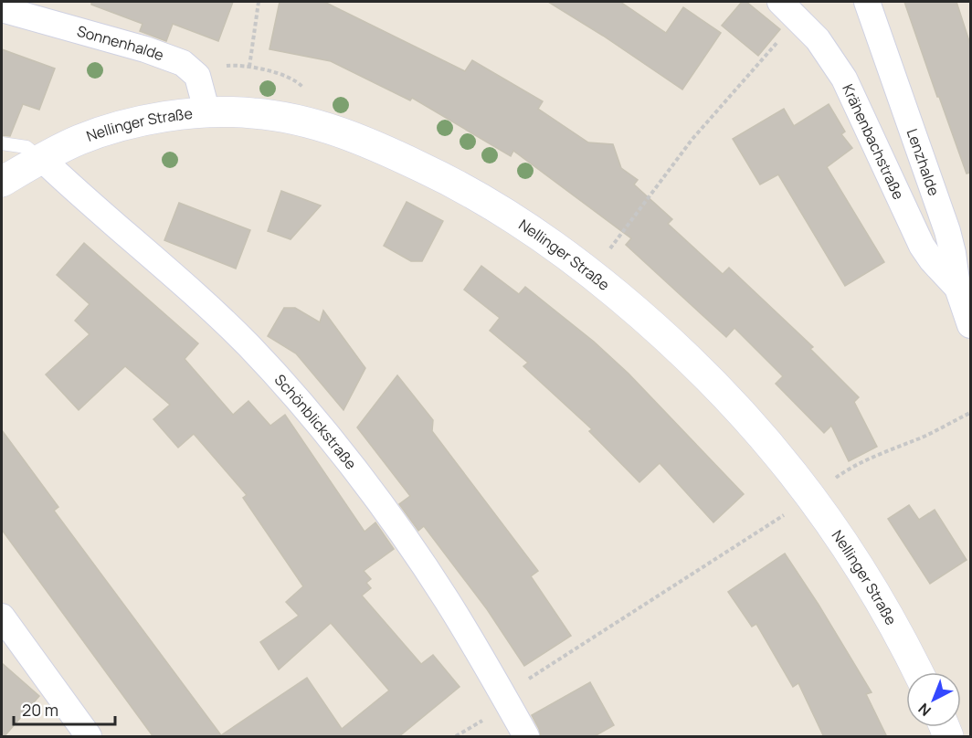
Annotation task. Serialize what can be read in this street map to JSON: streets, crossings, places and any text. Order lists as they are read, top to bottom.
{
  "streets": {
    "main road": ["Nellinger Straße"],
    "street": [
      "Sonnenhalde",
      "Krähenbachstraße",
      "Lenzhalde",
      "Schönblickstraße"
    ]
  },
  "crossings": [
    ["Sonnenhalde", "Nellinger Straße"],
    ["Nellinger Straße", "Schönblickstraße"],
    ["Krähenbachstraße", "Lenzhalde"]
  ],
  "scale_bar": "20 m",
  "north": "bottom left"
}
